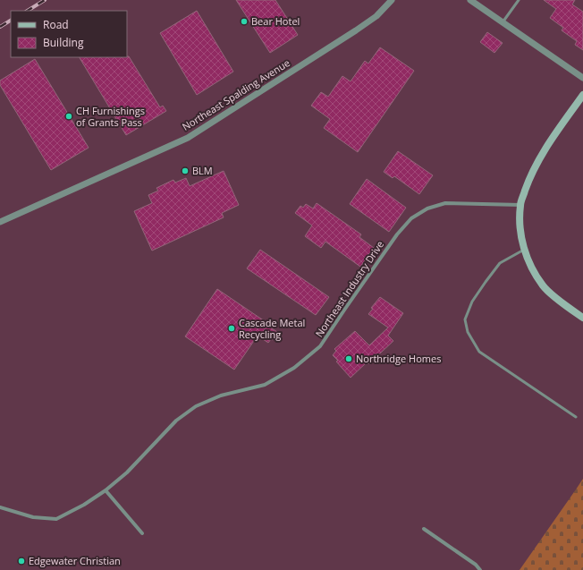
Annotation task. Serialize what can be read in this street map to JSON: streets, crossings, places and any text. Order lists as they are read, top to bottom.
{
  "streets": {
    "street": ["Northeast Spalding Avenue", "Northeast Industry Drive"]
  },
  "places": [
    "Bear Hotel",
    "CH Furnishings of Grants Pass",
    "BLM",
    "Cascade Metal Recycling",
    "Northridge Homes",
    "Edgewater Christian"
  ],
  "legend": ["Road", "Building"]
}
